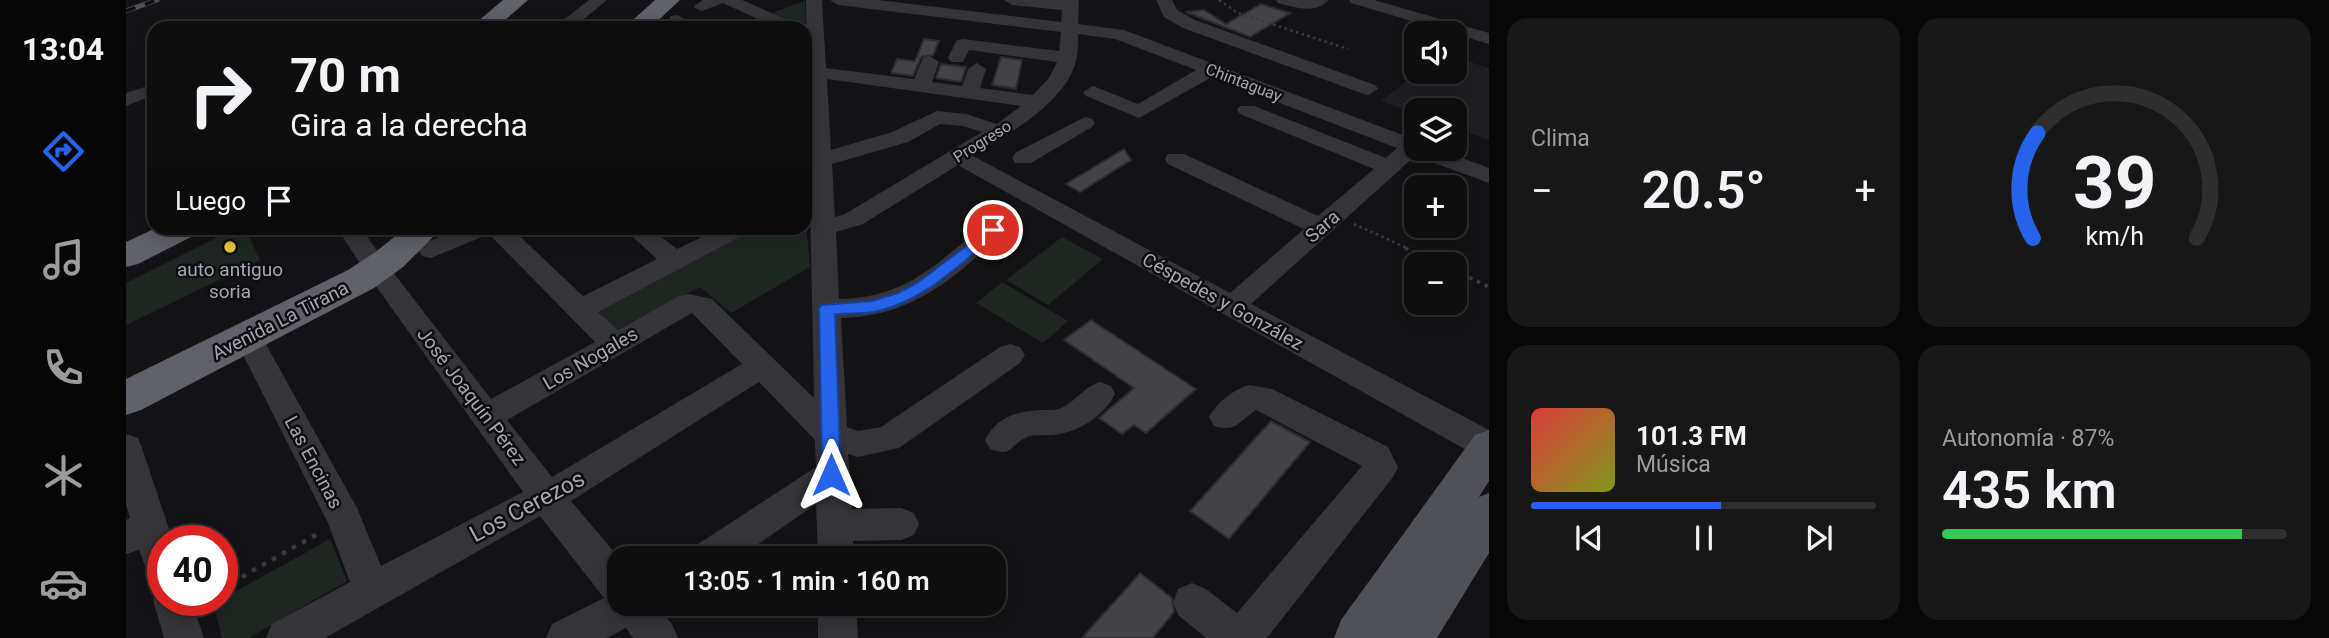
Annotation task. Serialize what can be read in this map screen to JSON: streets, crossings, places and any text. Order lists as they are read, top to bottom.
{
  "streets": {
    "highway": ["Avenida La Tirana"],
    "street": [
      "Chintaguay",
      "Progreso",
      "Sara",
      "Céspedes y González",
      "Los Nogales",
      "José Joaquín Pérez",
      "Las Encinas",
      "Los Cerezos"
    ]
  },
  "crossings": [
    ["Chintaguay", "Progreso"],
    ["Chintaguay", "Sara"],
    ["Progreso", "Céspedes y González"],
    ["Sara", "Céspedes y González"],
    ["Avenida La Tirana", "José Joaquín Pérez"],
    ["Avenida La Tirana", "Las Encinas"],
    ["Los Nogales", "José Joaquín Pérez"],
    ["Los Nogales", "Los Cerezos"],
    ["José Joaquín Pérez", "Los Cerezos"],
    ["Las Encinas", "Los Cerezos"]
  ],
  "places": ["auto antiguo soria"],
  "page": {
    "tabs": "13:04",
    "tile": [
      "Clima",
      ["Autonomía · 87%", "435 km"]
    ],
    "map_buttons": ["+", "−"],
    "turn": ["70 m", "Gira a la derecha"],
    "heat": ["−", "20.5°", "+"],
    "then": "Luego",
    "song": ["101.3 FM", "Música"],
    "limit": "40",
    "trip": "13:05 · 1 min · 160 m",
    "gauge": ["39", "km/h"]
  }
}
